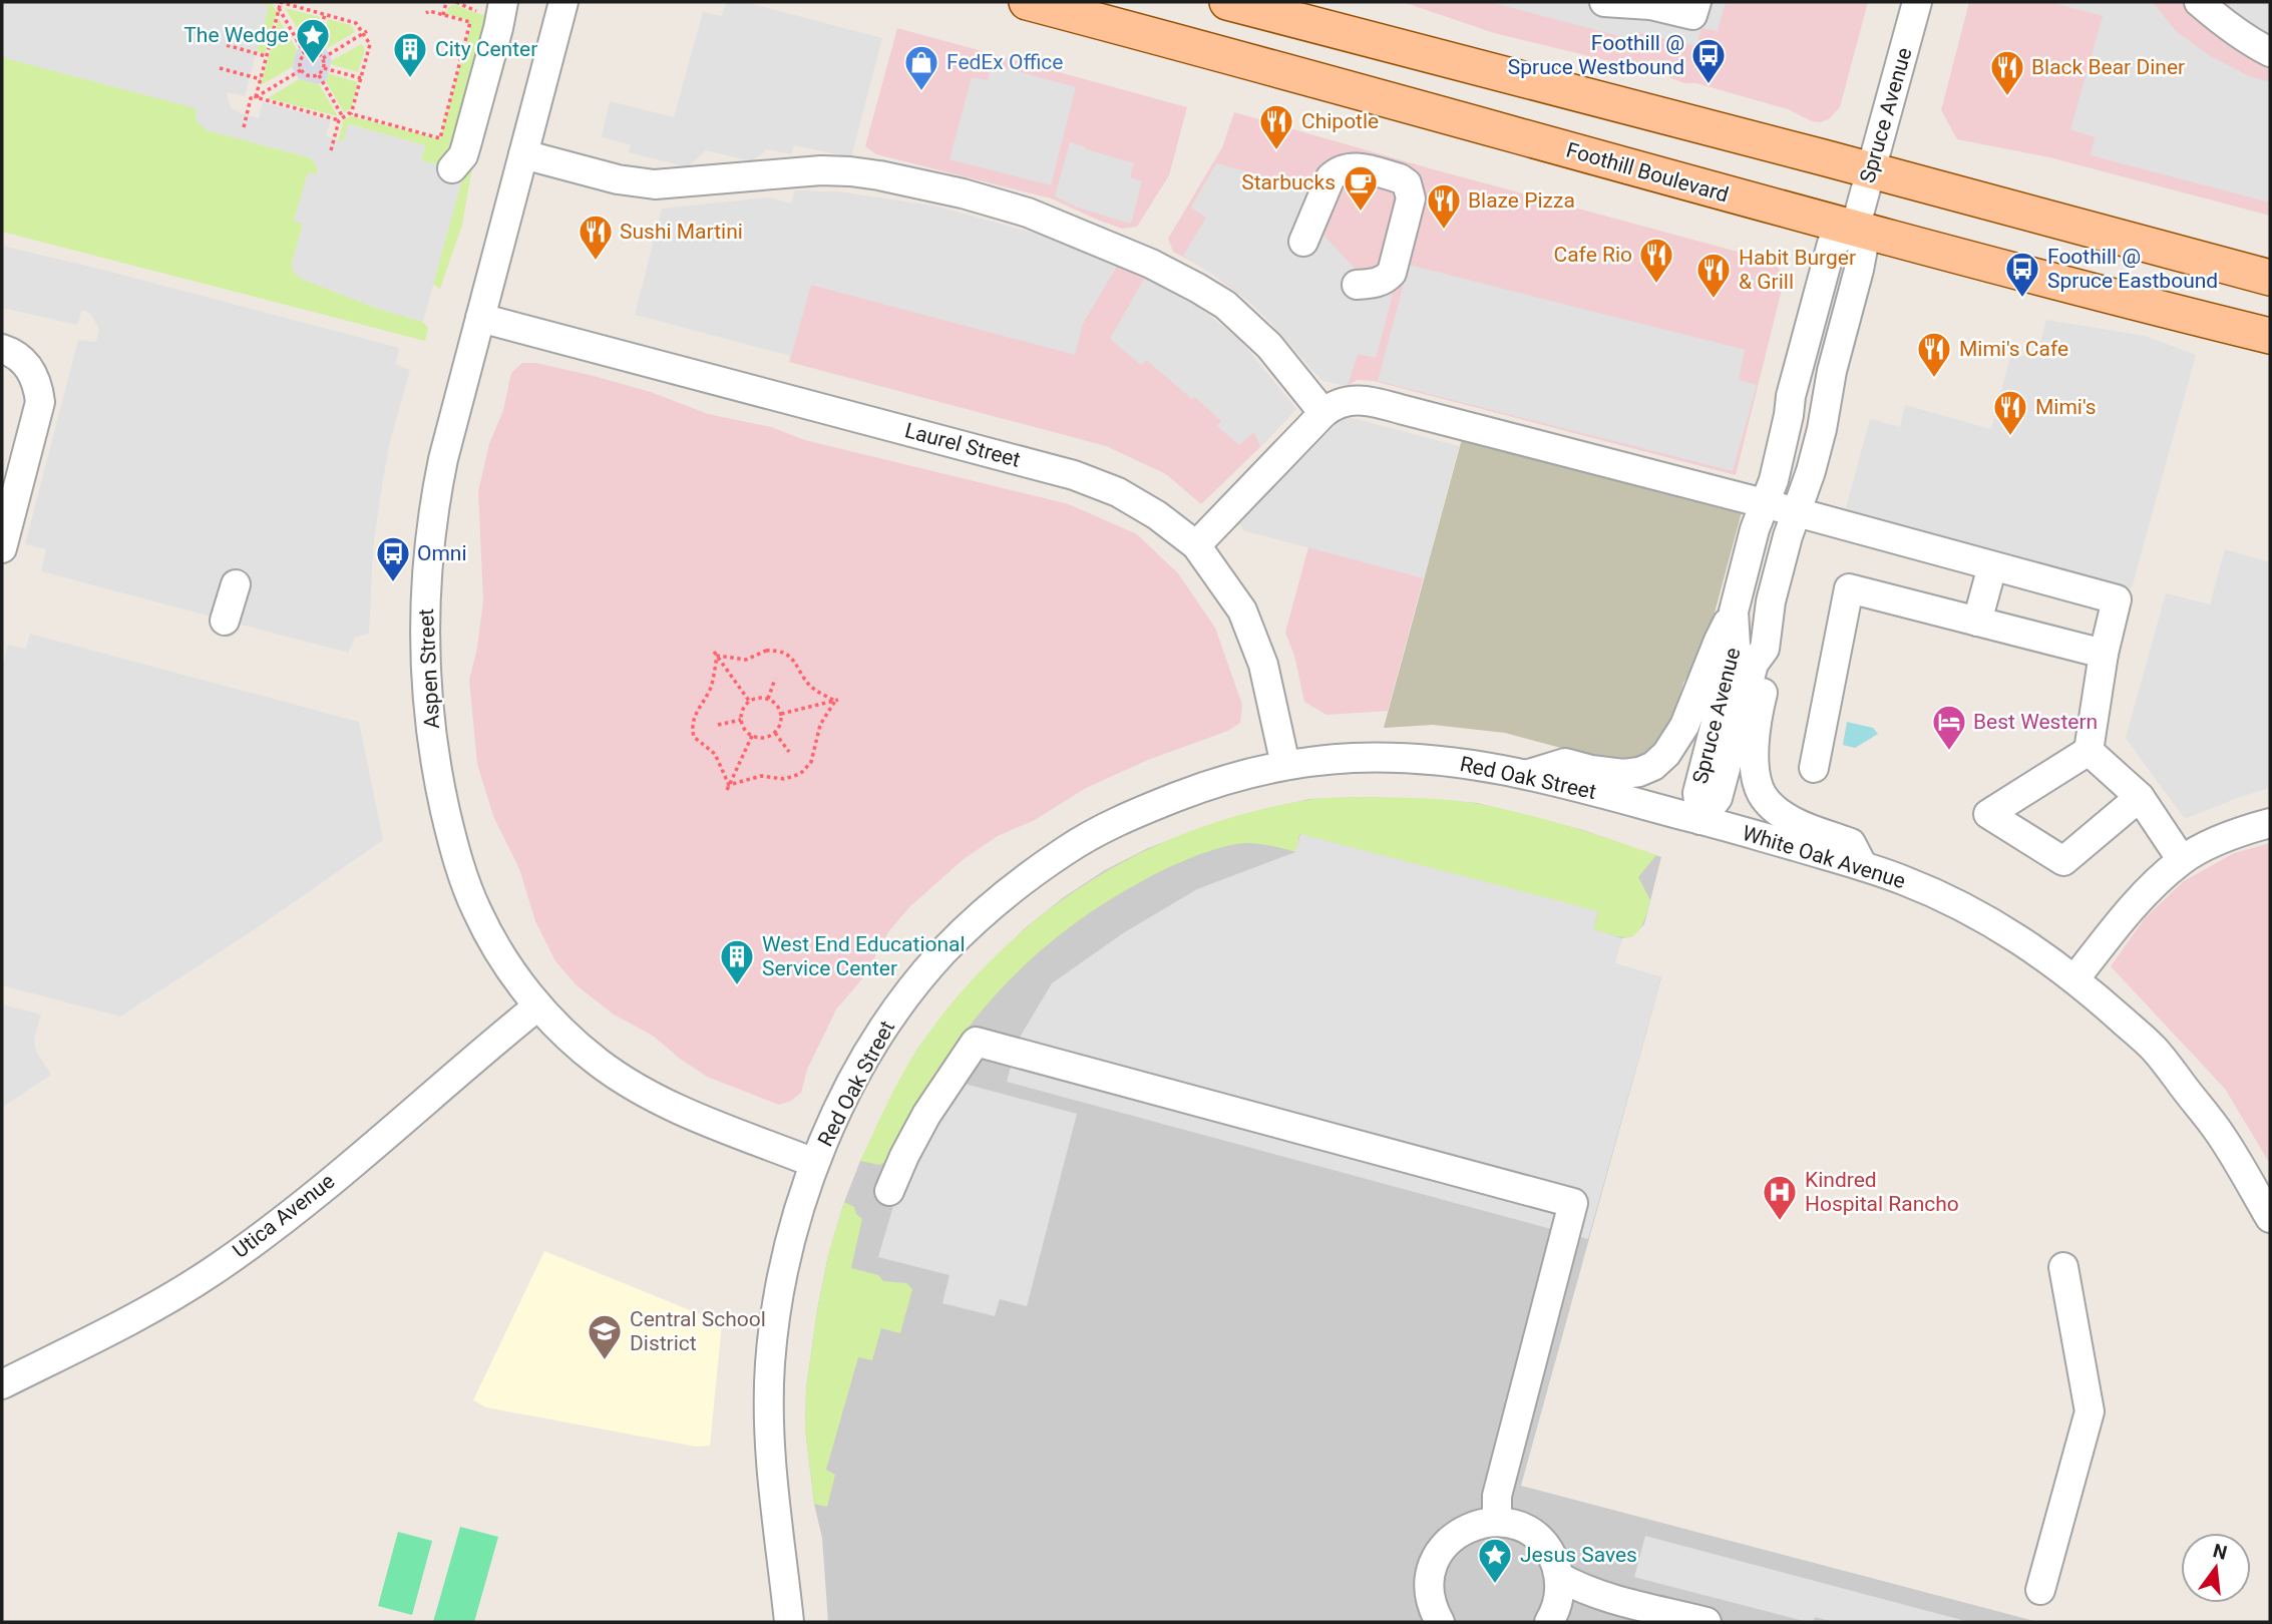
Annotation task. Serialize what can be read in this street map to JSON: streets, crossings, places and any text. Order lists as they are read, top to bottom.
{
  "streets": {
    "main road": ["Foothill Boulevard"],
    "street": [
      "Spruce Avenue",
      "Laurel Street",
      "Aspen Street",
      "Red Oak Street",
      "White Oak Avenue",
      "Utica Avenue"
    ]
  },
  "crossings": [
    ["Spruce Avenue", "Foothill Boulevard"],
    ["Spruce Avenue", "Red Oak Street"],
    ["Spruce Avenue", "White Oak Avenue"],
    ["Laurel Street", "Aspen Street"],
    ["Laurel Street", "Red Oak Street"],
    ["Aspen Street", "Red Oak Street"],
    ["Aspen Street", "Utica Avenue"],
    ["Red Oak Street", "White Oak Avenue"]
  ],
  "places": {
    "place": ["The Wedge", "Jesus Saves"],
    "building": ["City Center", "West End Educational Service Center"],
    "bus stop": ["Foothill @ Spruce Westbound", "Foothill @ Spruce Eastbound", "Omni"],
    "shop": ["FedEx Office"],
    "restaurant": [
      "Black Bear Diner",
      "Chipotle",
      "Blaze Pizza",
      "Sushi Martini",
      "Cafe Rio",
      "Habit Burger & Grill",
      "Mimi's Cafe",
      "Mimi's"
    ],
    "cafe": ["Starbucks"],
    "hotel": ["Best Western"],
    "hospital": ["Kindred Hospital Rancho"],
    "school or university": ["Central School District"]
  },
  "north": "top"
}
